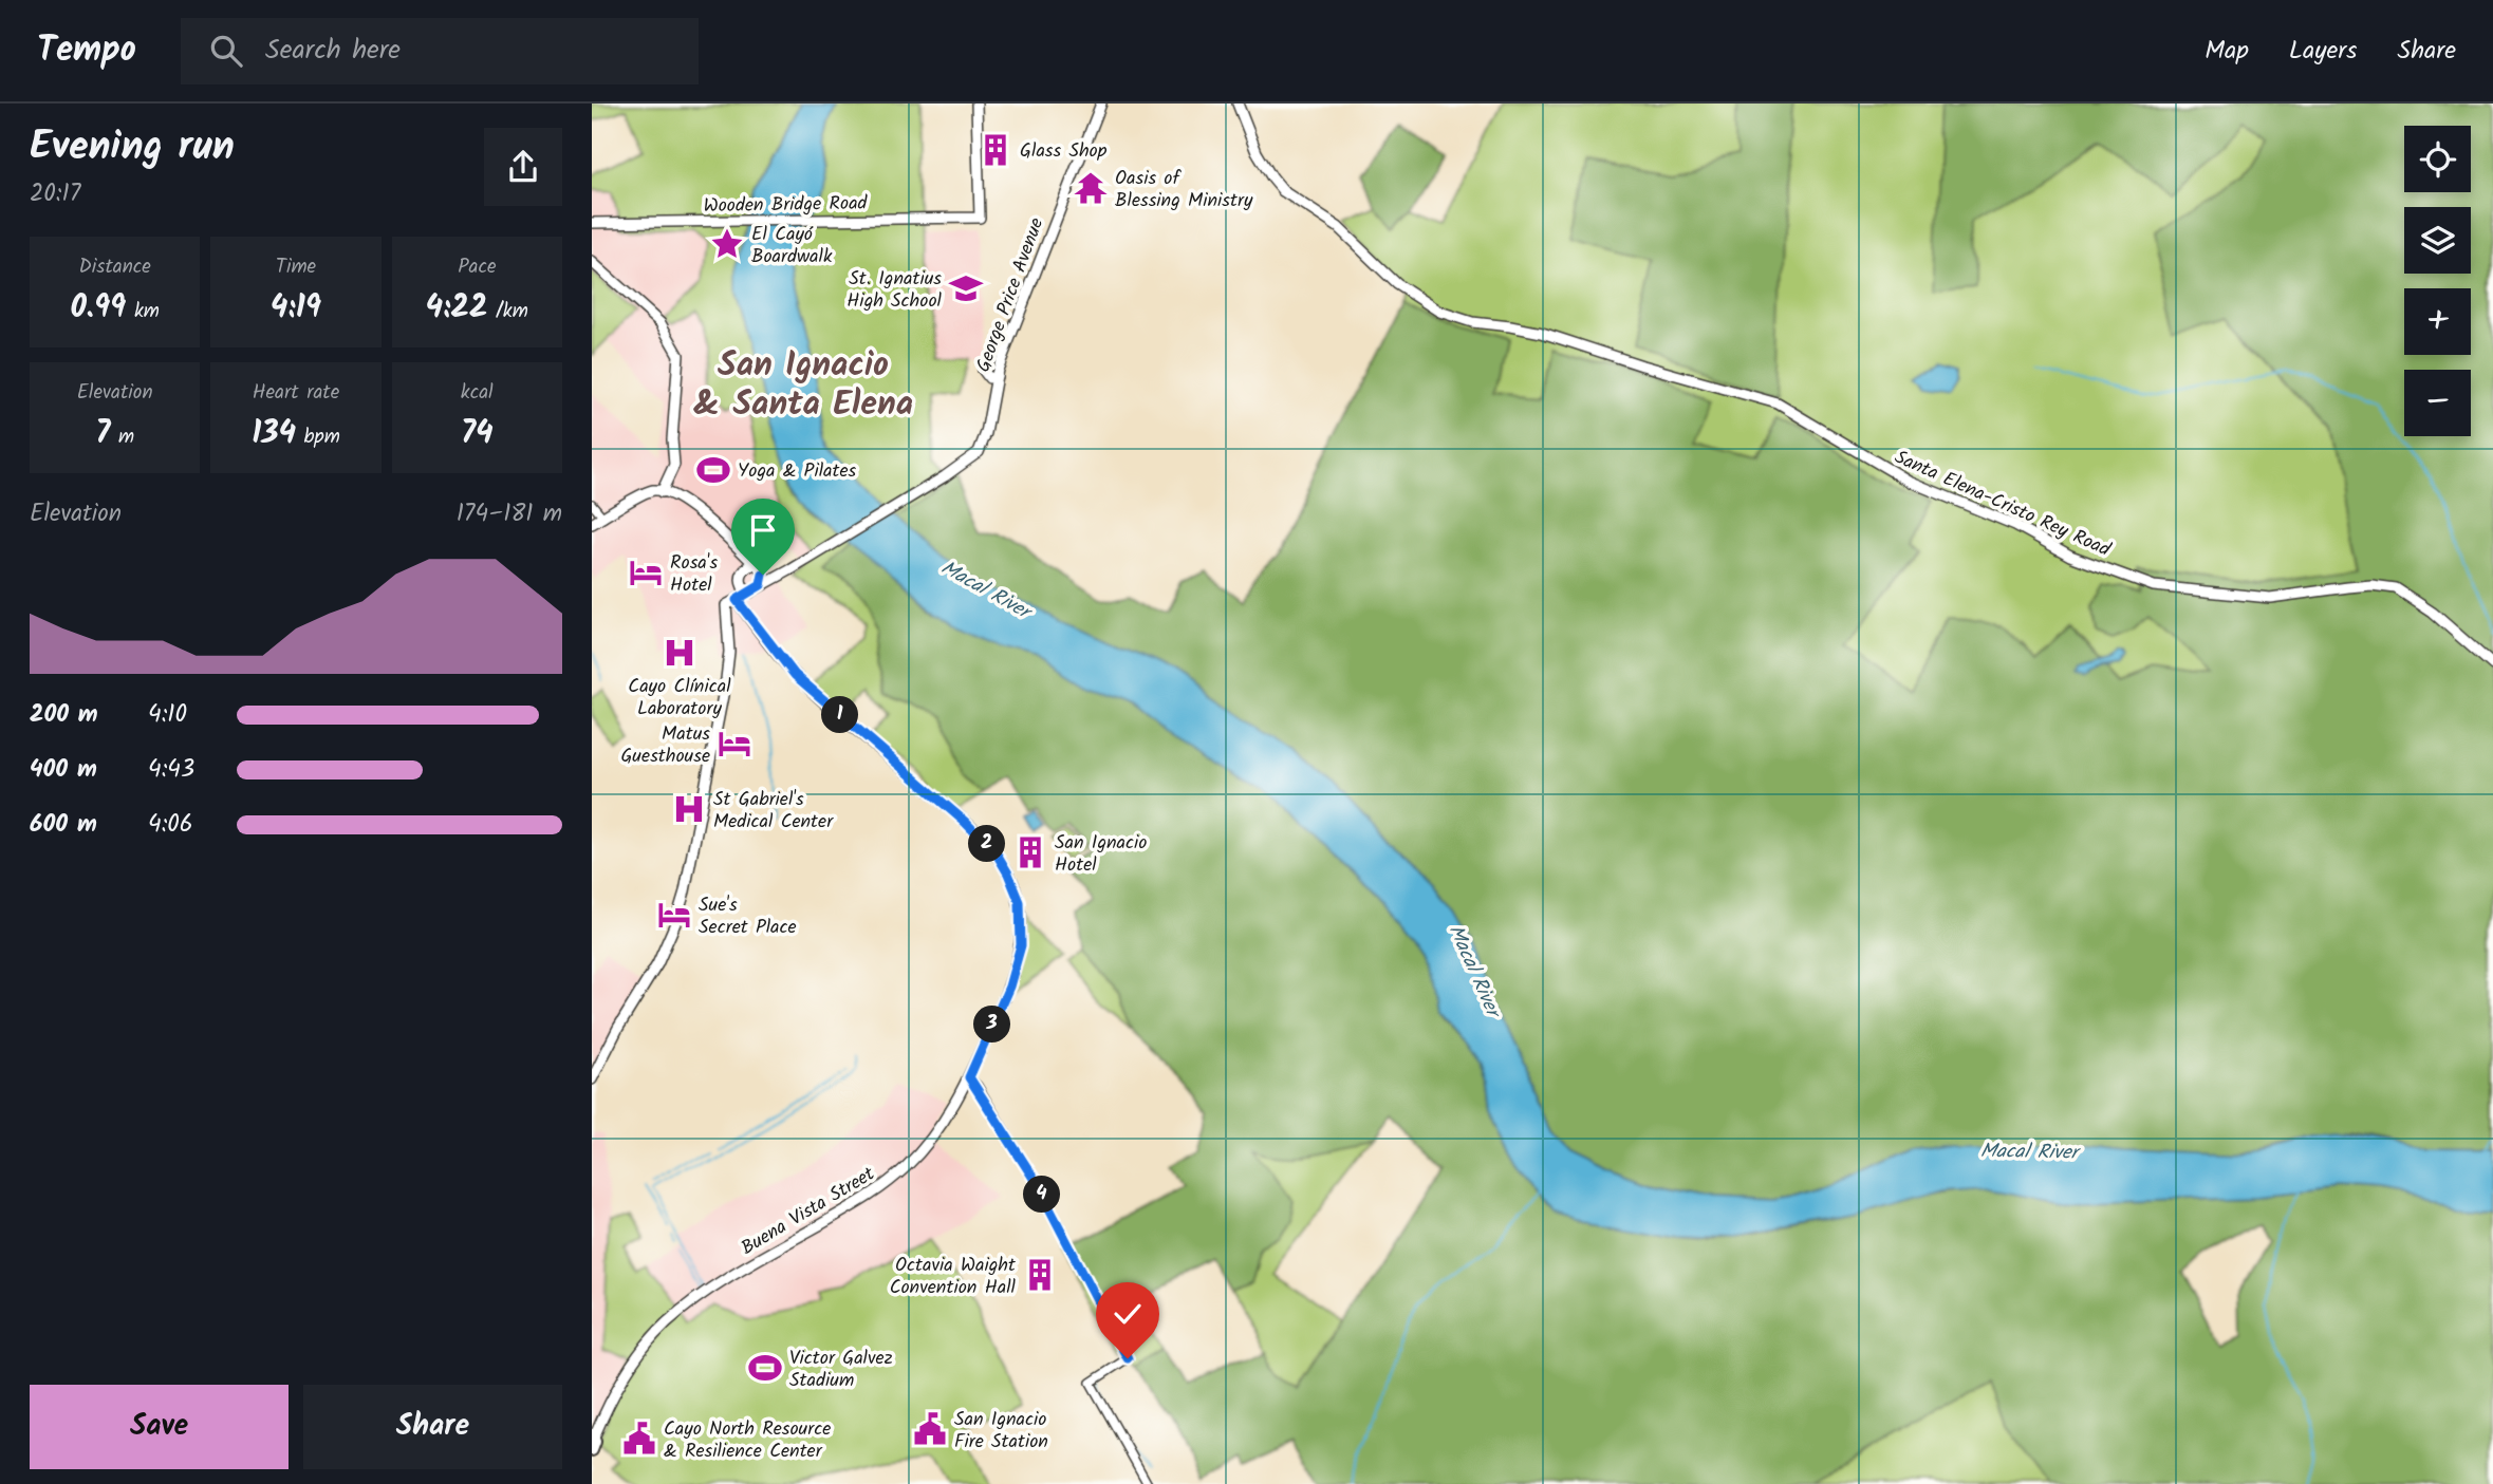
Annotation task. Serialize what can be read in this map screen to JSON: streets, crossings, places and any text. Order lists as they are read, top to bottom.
{
  "streets": {
    "main road": [
      "Wooden Bridge Road",
      "George Price Avenue",
      "Santa Elena-Cristo Rey Road",
      "Buena Vista Street"
    ]
  },
  "districts": ["San Ignacio & Santa Elena"],
  "water": ["Macal River"],
  "places": {
    "building": ["Glass Shop", "San Ignacio Hotel", "Octavia Waight Convention Hall"],
    "temple": ["Oasis of Blessing Ministry"],
    "place": ["El Cayó Boardwalk"],
    "school or university": ["St. Ignatius High School"],
    "sports": ["Yoga & Pilates", "Victor Galvez Stadium"],
    "hotel": ["Rosa's Hotel", "Matus Guesthouse", "Sue's Secret Place"],
    "hospital": ["Cayo Clínical Laboratory", "St Gabriel's Medical Center"],
    "public building": ["San Ignacio Fire Station", "Cayo North Resource & Resilience Center"]
  },
  "page": {
    "header": "Tempo",
    "search": "Search here",
    "nav": ["Map", "Layers", "Share"],
    "heading": ["Evening run", "20:17"],
    "map_buttons": ["+", "−"],
    "stats": [
      ["Distance", "0.99 km"],
      ["Time", "4:19"],
      ["Pace", "4:22 /km"],
      ["Elevation", "7 m"],
      ["Heart rate", "134 bpm"],
      ["kcal", "74"]
    ],
    "chart": ["Elevation", "174–181 m"],
    "list": [
      {
        "name": "200 m",
        "note": "4:10"
      },
      {
        "name": "400 m",
        "note": "4:43"
      },
      {
        "name": "600 m",
        "note": "4:06"
      }
    ],
    "pins": [
      "1",
      "2",
      "3",
      "4"
    ],
    "buttons": ["Save", "Share"]
  }
}
